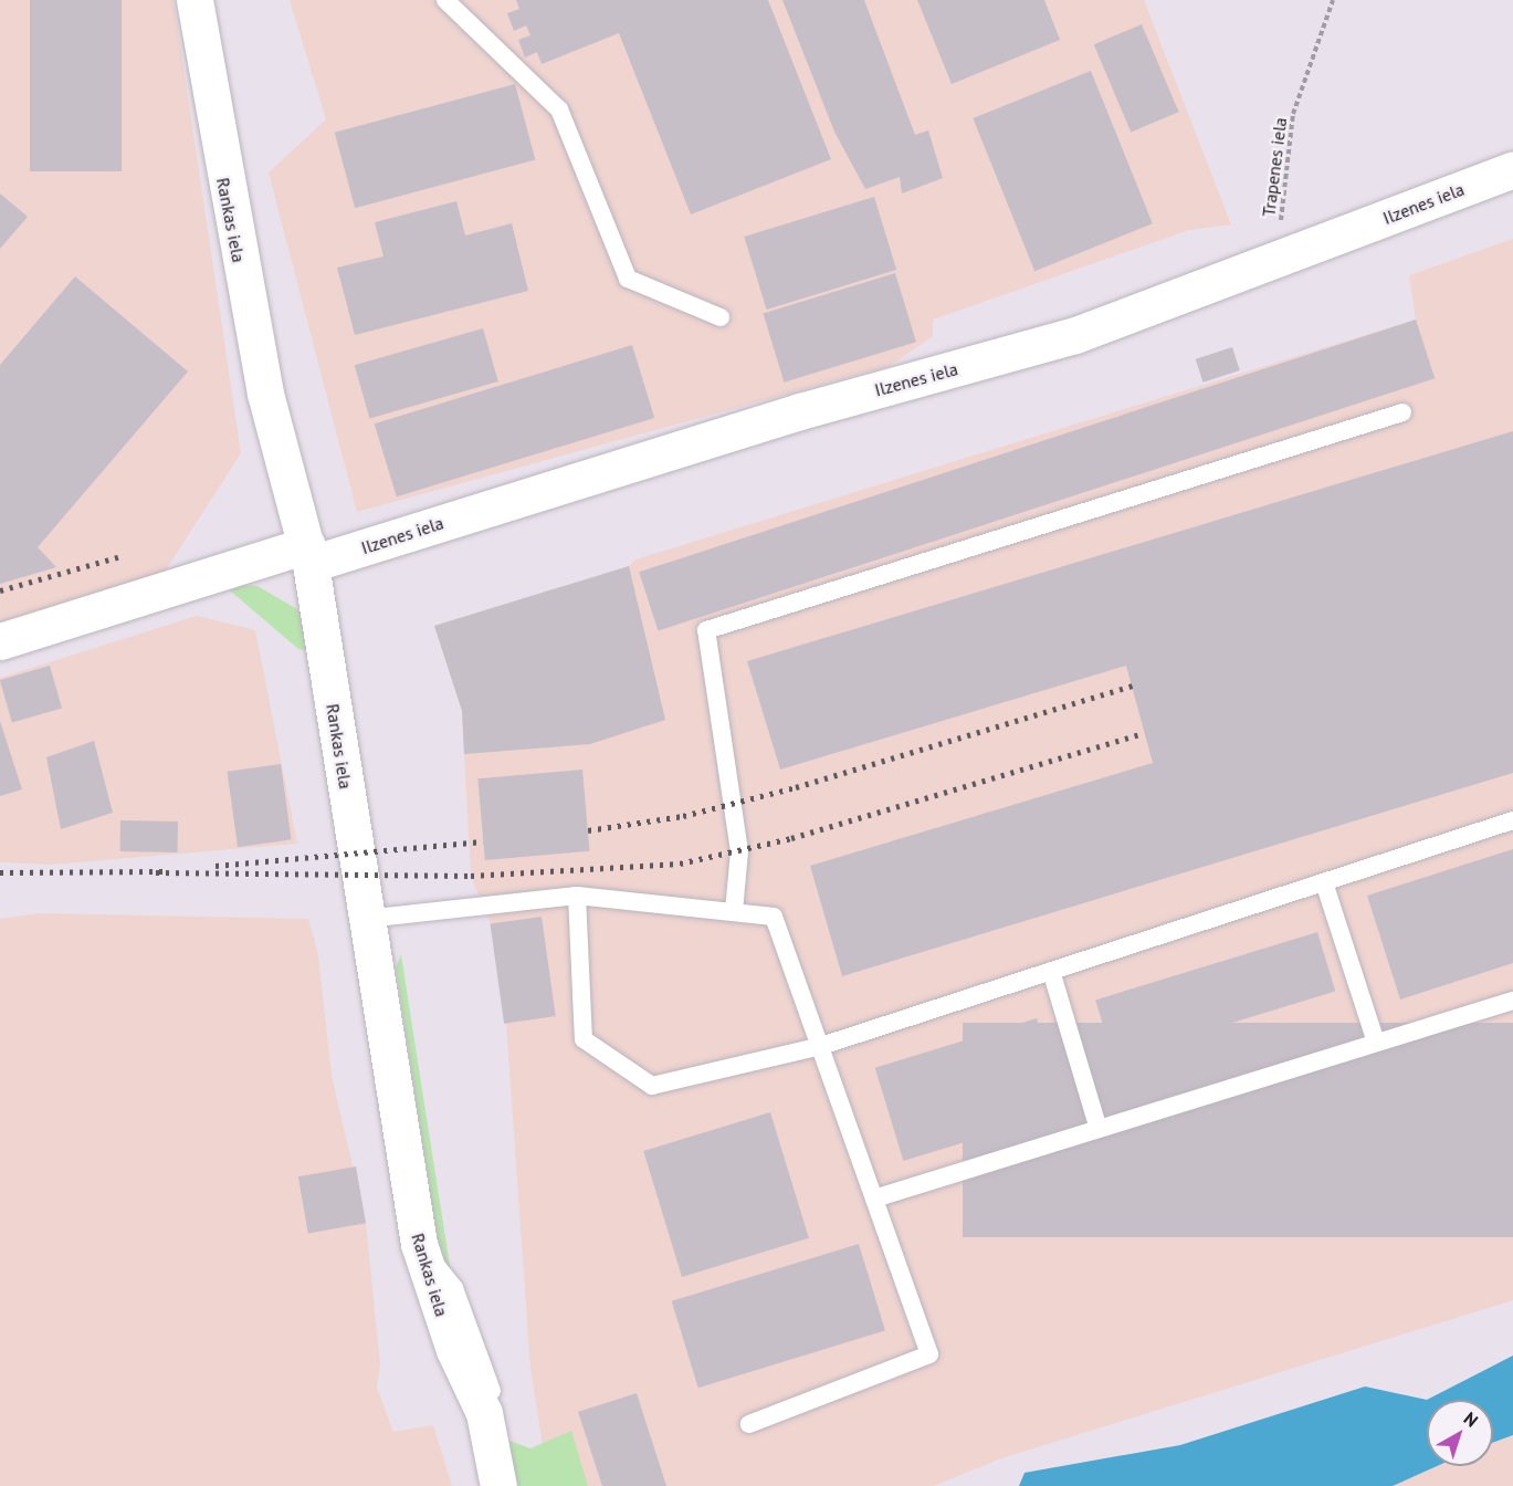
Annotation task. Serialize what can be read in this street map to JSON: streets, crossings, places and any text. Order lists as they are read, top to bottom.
{
  "streets": {
    "street": ["Ilzenes iela", "Rankas iela"],
    "path": ["Trapenes iela"]
  },
  "crossings": [
    ["Trapenes iela", "Ilzenes iela"],
    ["Ilzenes iela", "Rankas iela"]
  ],
  "north": "top right"
}
